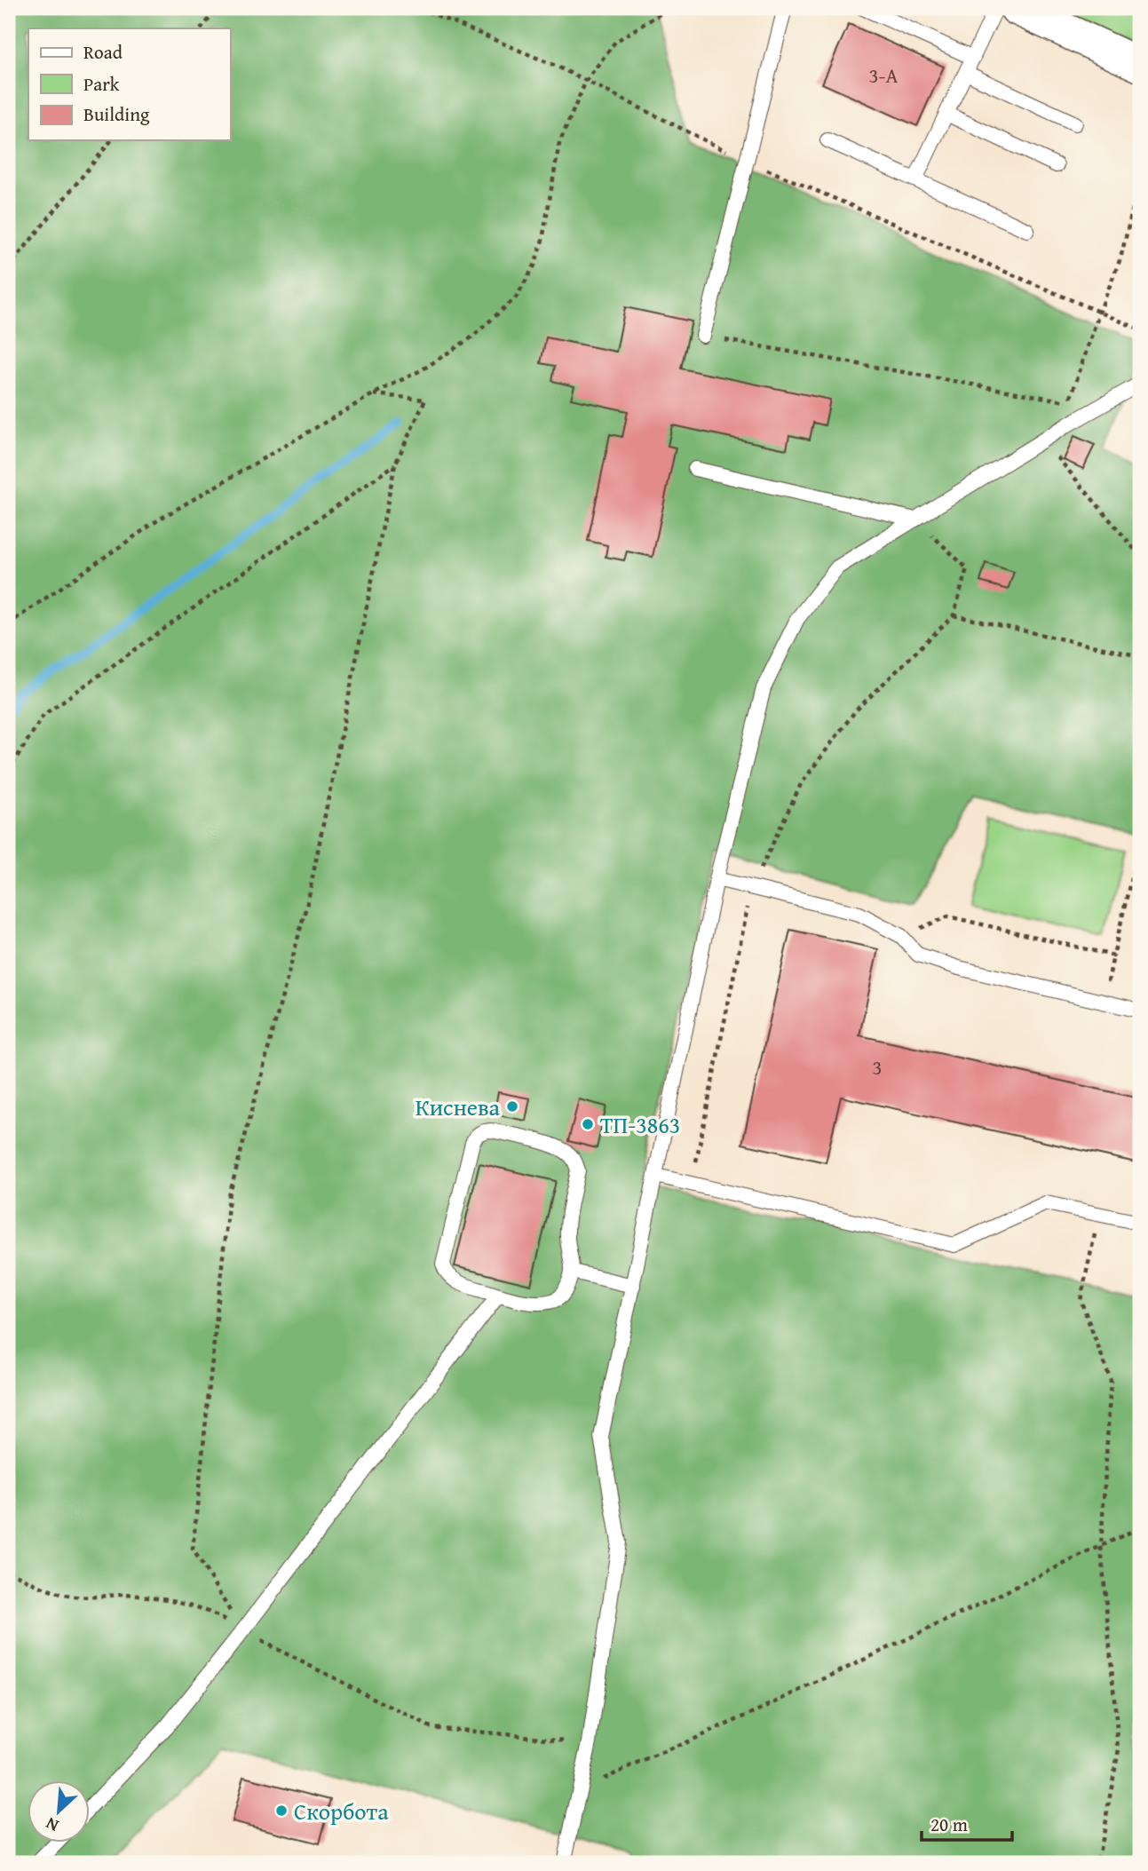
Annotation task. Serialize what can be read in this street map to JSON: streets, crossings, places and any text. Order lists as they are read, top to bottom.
{
  "places": ["Киснева", "ТП-3863", "Скорбота"],
  "house_numbers": ["3-А", "3"],
  "legend": ["Road", "Park", "Building"],
  "scale_bar": "20 m",
  "north": "bottom left"
}
